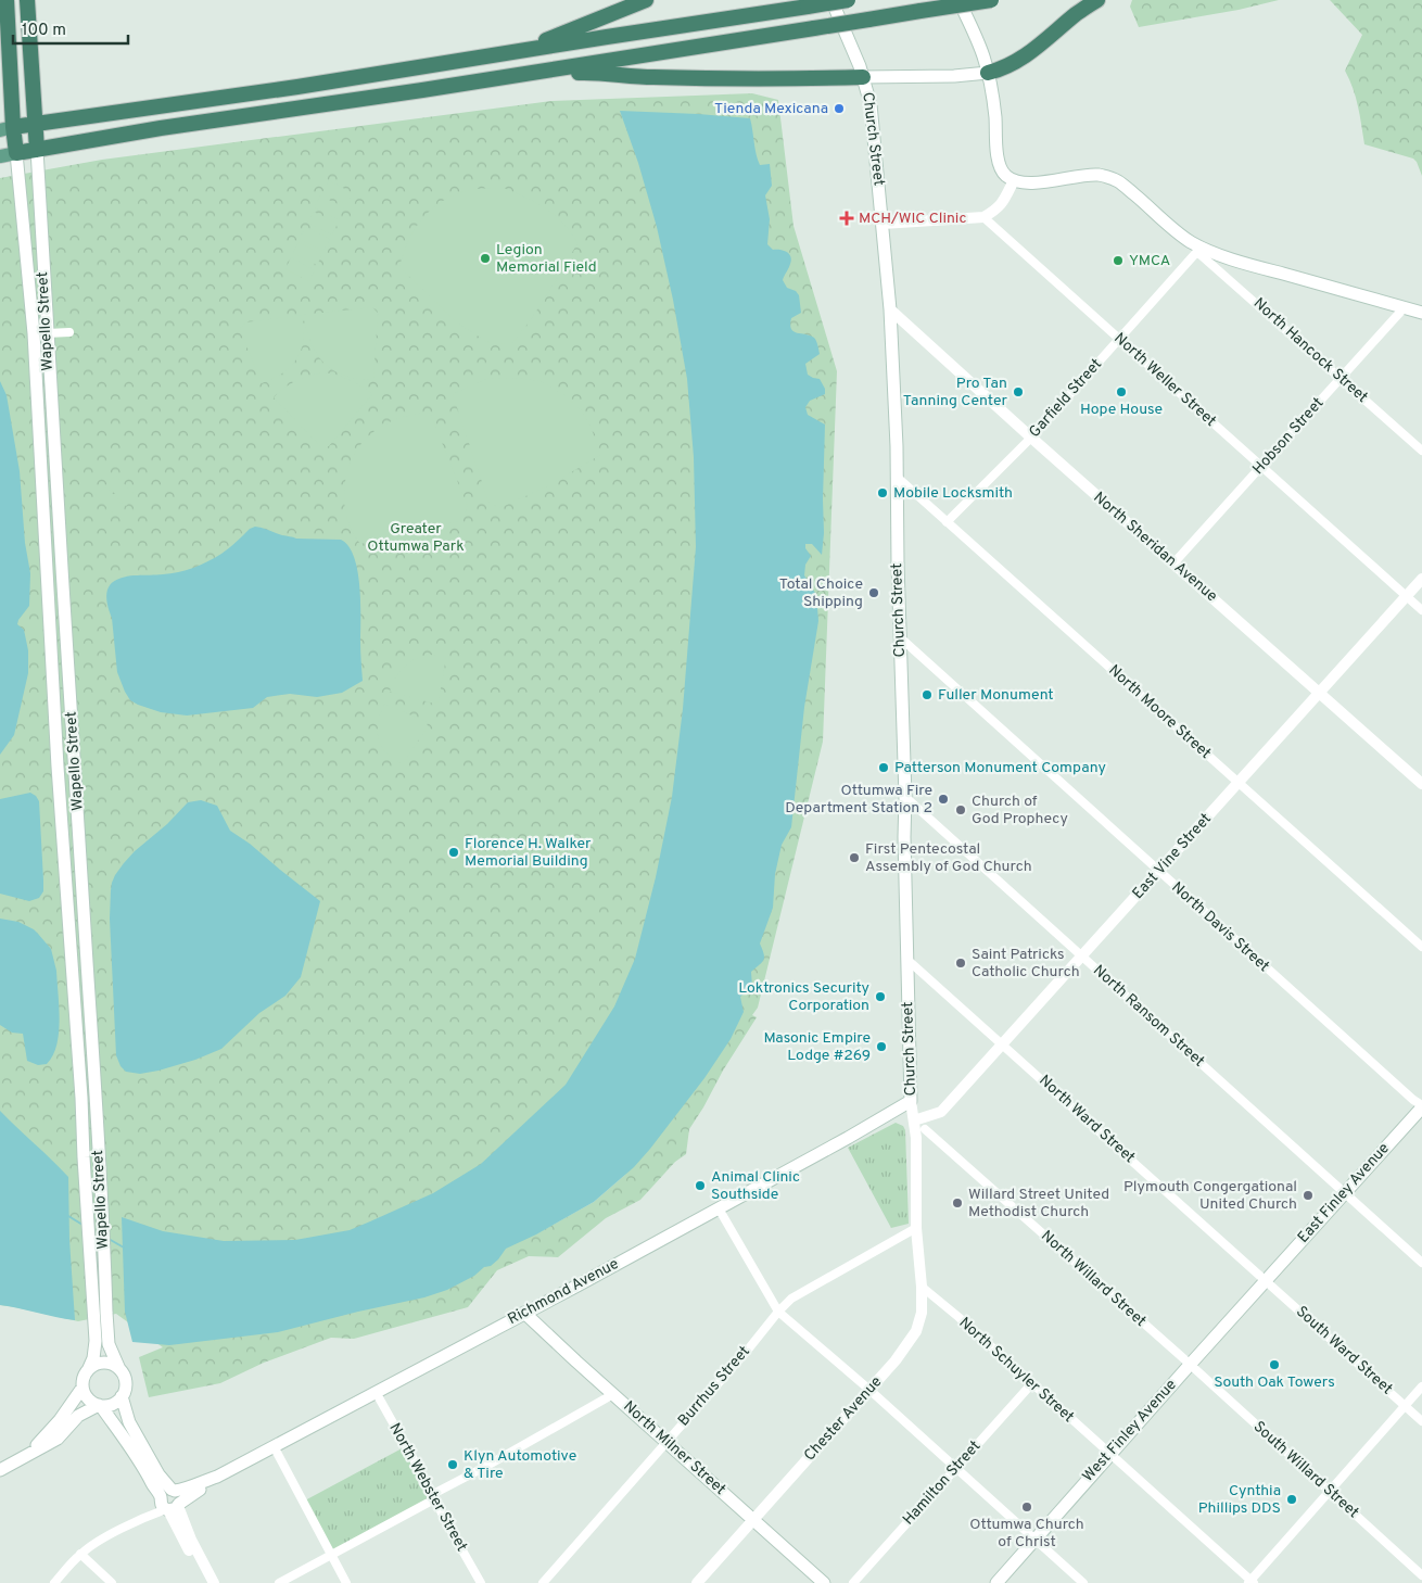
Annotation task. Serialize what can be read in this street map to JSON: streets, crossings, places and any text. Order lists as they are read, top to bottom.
{
  "streets": {
    "main road": [
      "Church Street",
      "Wapello Street",
      "North Hancock Street",
      "East Finley Avenue",
      "Richmond Avenue",
      "West Finley Avenue",
      "North Milner Street"
    ],
    "street": [
      "North Weller Street",
      "Garfield Street",
      "Hobson Street",
      "North Sheridan Avenue",
      "North Moore Street",
      "East Vine Street",
      "North Davis Street",
      "North Ransom Street",
      "North Ward Street",
      "North Willard Street",
      "South Ward Street",
      "North Schuyler Street",
      "Burrhus Street",
      "Chester Avenue",
      "South Willard Street",
      "Hamilton Street",
      "North Webster Street"
    ]
  },
  "crossings": [
    ["Church Street", "North Sheridan Avenue"],
    ["Church Street", "North Moore Street"],
    ["Church Street", "East Vine Street"],
    ["Church Street", "North Davis Street"],
    ["Church Street", "North Ransom Street"],
    ["Church Street", "North Ward Street"],
    ["Church Street", "Richmond Avenue"],
    ["Church Street", "Burrhus Street"],
    ["Church Street", "Chester Avenue"],
    ["North Hancock Street", "Garfield Street"],
    ["North Hancock Street", "Hobson Street"],
    ["North Weller Street", "Garfield Street"],
    ["North Weller Street", "Hobson Street"],
    ["North Weller Street", "East Vine Street"],
    ["Garfield Street", "North Sheridan Avenue"],
    ["Garfield Street", "North Moore Street"],
    ["Hobson Street", "North Sheridan Avenue"],
    ["North Sheridan Avenue", "East Vine Street"],
    ["North Moore Street", "East Vine Street"],
    ["East Vine Street", "North Davis Street"],
    ["East Vine Street", "North Ransom Street"],
    ["East Vine Street", "North Ward Street"],
    ["North Davis Street", "East Finley Avenue"],
    ["North Ransom Street", "East Finley Avenue"],
    ["North Ward Street", "East Finley Avenue"],
    ["North Ward Street", "South Ward Street"],
    ["North Ward Street", "West Finley Avenue"],
    ["East Finley Avenue", "South Ward Street"],
    ["East Finley Avenue", "West Finley Avenue"],
    ["North Willard Street", "West Finley Avenue"],
    ["North Willard Street", "South Willard Street"],
    ["Richmond Avenue", "North Milner Street"],
    ["Richmond Avenue", "North Webster Street"],
    ["South Ward Street", "West Finley Avenue"],
    ["North Schuyler Street", "Chester Avenue"],
    ["North Schuyler Street", "West Finley Avenue"],
    ["North Schuyler Street", "Hamilton Street"],
    ["Burrhus Street", "Chester Avenue"],
    ["Burrhus Street", "North Milner Street"],
    ["Chester Avenue", "North Milner Street"],
    ["West Finley Avenue", "South Willard Street"]
  ],
  "parks": ["Greater Ottumwa Park"],
  "places": {
    "other": [
      "Tienda Mexicana",
      "Legion Memorial Field",
      "YMCA",
      "Pro Tan Tanning Center",
      "Hope House",
      "Mobile Locksmith",
      "Total Choice Shipping",
      "Fuller Monument",
      "Patterson Monument Company",
      "Ottumwa Fire Department Station 2",
      "Church of God Prophecy",
      "Florence H. Walker Memorial Building",
      "First Pentecostal Assembly of God Church",
      "Saint Patricks Catholic Church",
      "Loktronics Security Corporation",
      "Masonic Empire Lodge #269",
      "Animal Clinic Southside",
      "Plymouth Congergational United Church",
      "Willard Street United Methodist Church",
      "South Oak Towers",
      "Klyn Automotive & Tire",
      "Cynthia Phillips DDS",
      "Ottumwa Church of Christ"
    ],
    "health": ["MCH/WIC Clinic"]
  },
  "scale_bar": "100 m"
}
